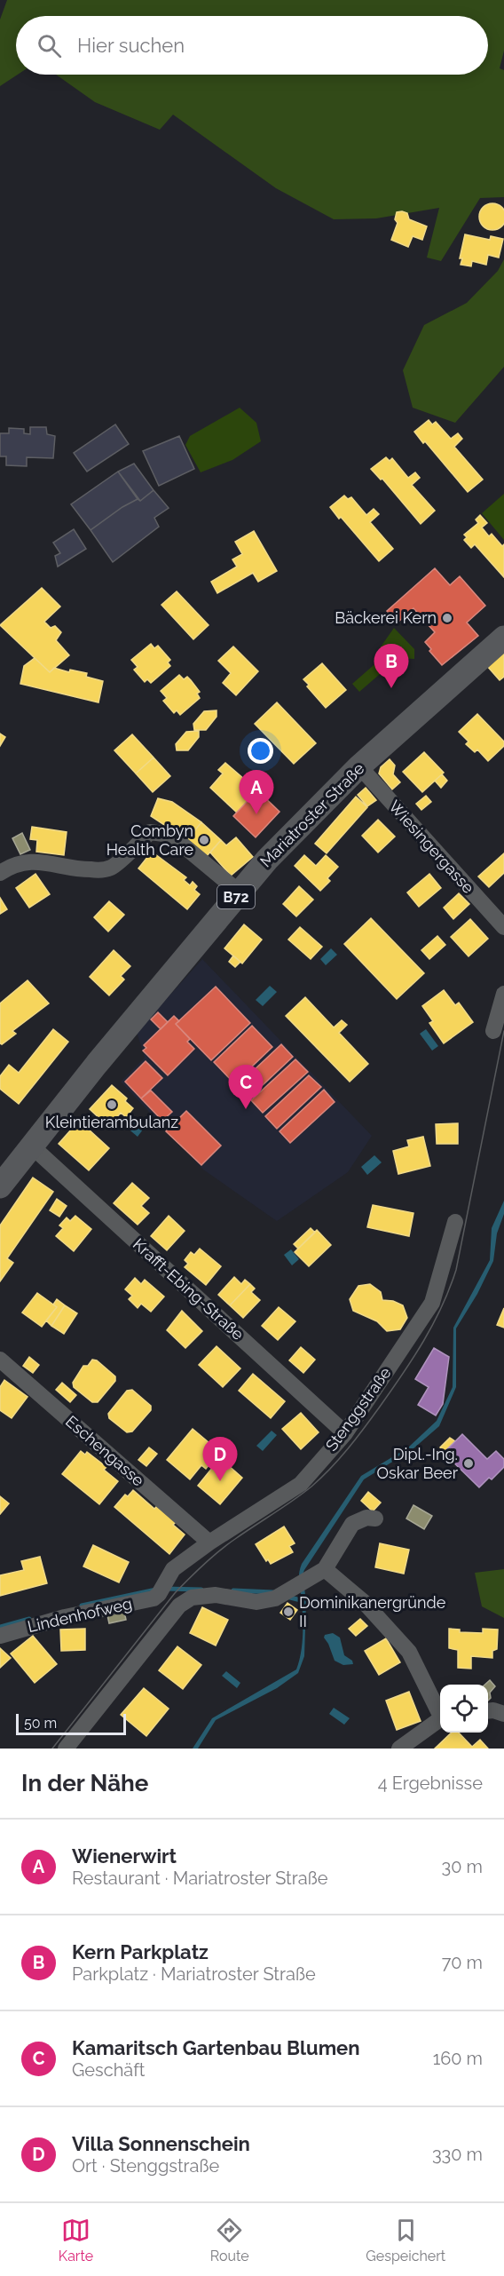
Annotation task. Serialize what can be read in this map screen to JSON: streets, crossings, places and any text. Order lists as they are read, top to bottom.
{
  "streets": {
    "main road": ["Mariatroster Straße", "B72"],
    "street": [
      "Wiesingergasse",
      "Krafft-Ebing-Straße",
      "Stenggstraße",
      "Eschengasse",
      "Lindenhofweg"
    ]
  },
  "crossings": [
    ["Mariatroster Straße", "Wiesingergasse"],
    ["Mariatroster Straße", "Krafft-Ebing-Straße"],
    ["Krafft-Ebing-Straße", "Stenggstraße"],
    ["Stenggstraße", "Eschengasse"],
    ["Stenggstraße", "Lindenhofweg"]
  ],
  "places": [
    "Bäckerei Kern",
    "Combyn Health Care",
    "Kleintierambulanz",
    "Dipl.-Ing. Oskar Beer",
    "Dominikanergründe II"
  ],
  "scale_bar": "50 m",
  "page": {
    "search": "Hier suchen",
    "pins": [
      "B",
      "A",
      "C",
      "D"
    ],
    "scale": "50 m",
    "heading": ["In der Nähe", "4 Ergebnisse"],
    "list": [
      {
        "mark": "A",
        "name": "Wienerwirt",
        "note": "Restaurant · Mariatroster Straße",
        "value": "30 m"
      },
      {
        "mark": "B",
        "name": "Kern Parkplatz",
        "note": "Parkplatz · Mariatroster Straße",
        "value": "70 m"
      },
      {
        "mark": "C",
        "name": "Kamaritsch Gartenbau Blumen",
        "note": "Geschäft",
        "value": "160 m"
      },
      {
        "mark": "D",
        "name": "Villa Sonnenschein",
        "note": "Ort · Stenggstraße",
        "value": "330 m"
      }
    ],
    "nav": ["Karte", "Route", "Gespeichert"]
  }
}
